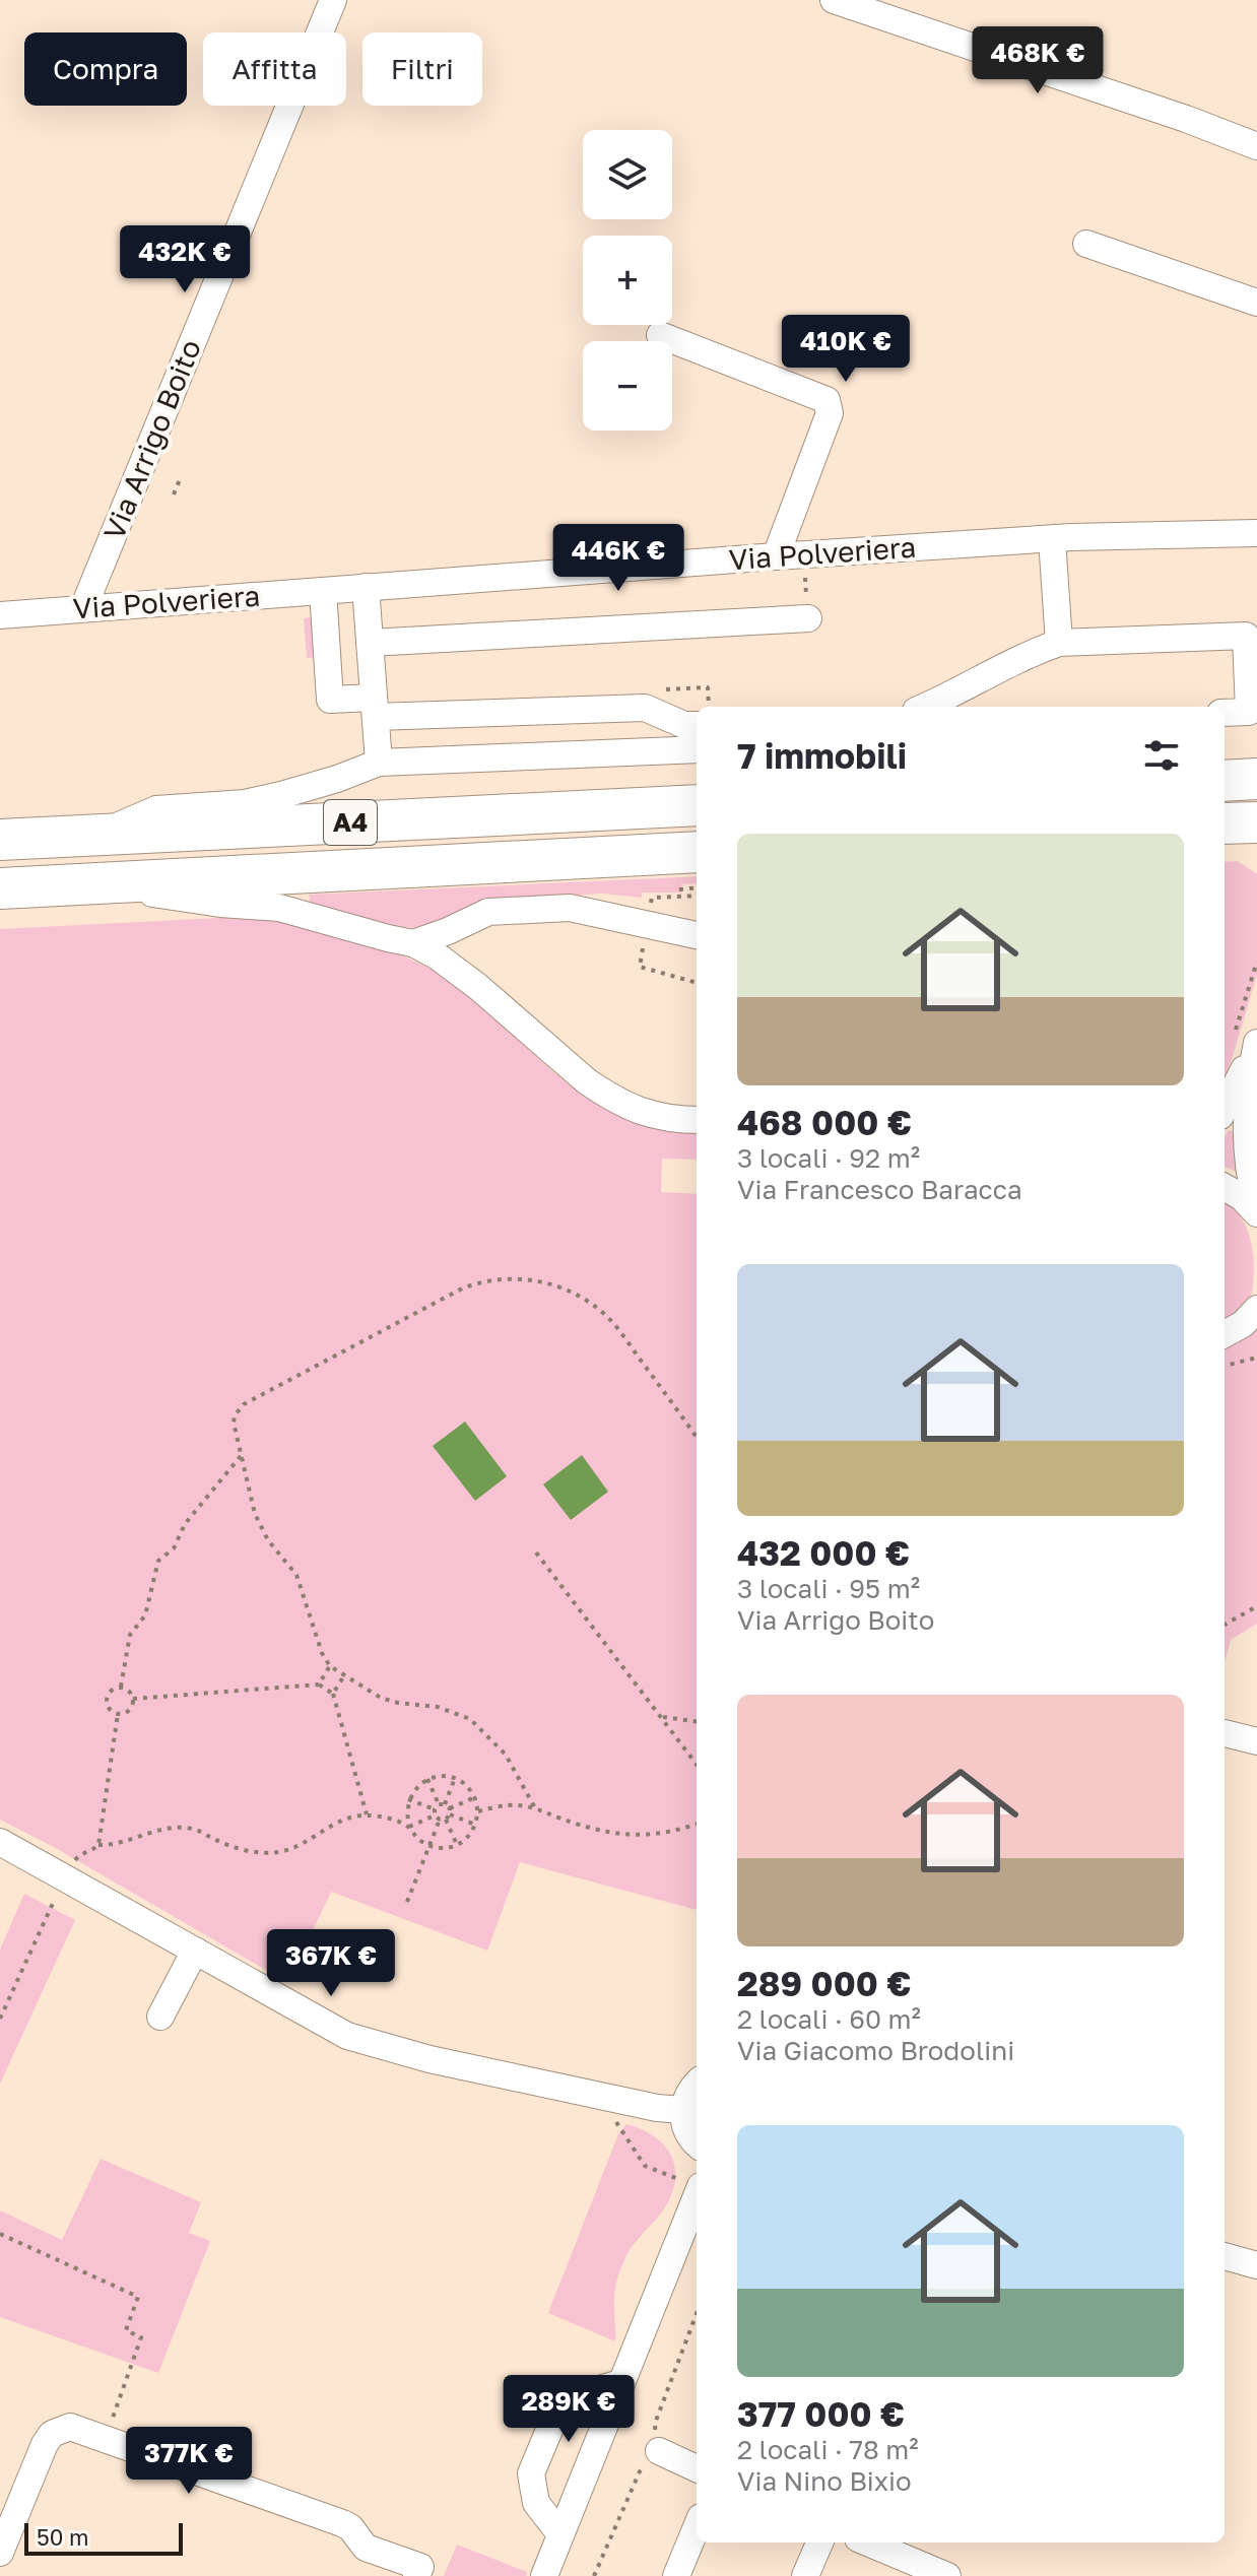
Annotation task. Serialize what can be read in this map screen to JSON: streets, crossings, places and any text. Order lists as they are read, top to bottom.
{
  "streets": {
    "highway": ["A4"],
    "street": ["Via Arrigo Boito", "Via Polveriera"]
  },
  "crossings": [
    ["Via Arrigo Boito", "Via Polveriera"]
  ],
  "scale_bar": "50 m",
  "page": {
    "price": [
      "468K €",
      "432K €",
      "410K €",
      "446K €",
      "367K €",
      "289K €",
      "377K €"
    ],
    "chip": ["Compra", "Affitta", "Filtri"],
    "map_buttons": ["+", "−"],
    "heading": "7 immobili",
    "list": [
      {
        "name": "468 000 €",
        "note": "3 locali · 92 m² · Via Francesco Baracca"
      },
      {
        "name": "432 000 €",
        "note": "3 locali · 95 m² · Via Arrigo Boito"
      },
      {
        "name": "289 000 €",
        "note": "2 locali · 60 m² · Via Giacomo Brodolini"
      },
      {
        "name": "377 000 €",
        "note": "2 locali · 78 m² · Via Nino Bixio"
      }
    ],
    "scale": "50 m"
  }
}
